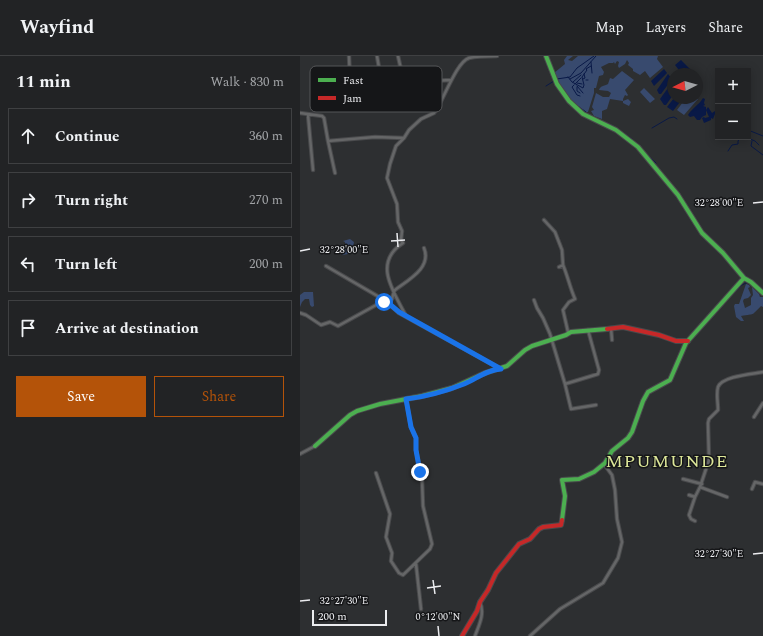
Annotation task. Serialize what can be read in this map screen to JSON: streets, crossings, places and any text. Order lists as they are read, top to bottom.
{
  "districts": ["MPUMUNDE"],
  "legend": ["Fast", "Jam"],
  "scale_bar": "200 m",
  "north": "left",
  "page": {
    "header": "Wayfind",
    "nav": ["Map", "Layers", "Share"],
    "heading": ["11 min", "Walk · 830 m"],
    "map_buttons": ["+", "−"],
    "list": [
      ["Continue", "360 m"],
      ["Turn right", "270 m"],
      ["Turn left", "200 m"],
      "Arrive at destination"
    ],
    "buttons": ["Save", "Share"],
    "scale": "200 m"
  },
  "coordinates": ["32°28'00\"E", "32°27'30\"E", "0°12'00\"N"]
}
